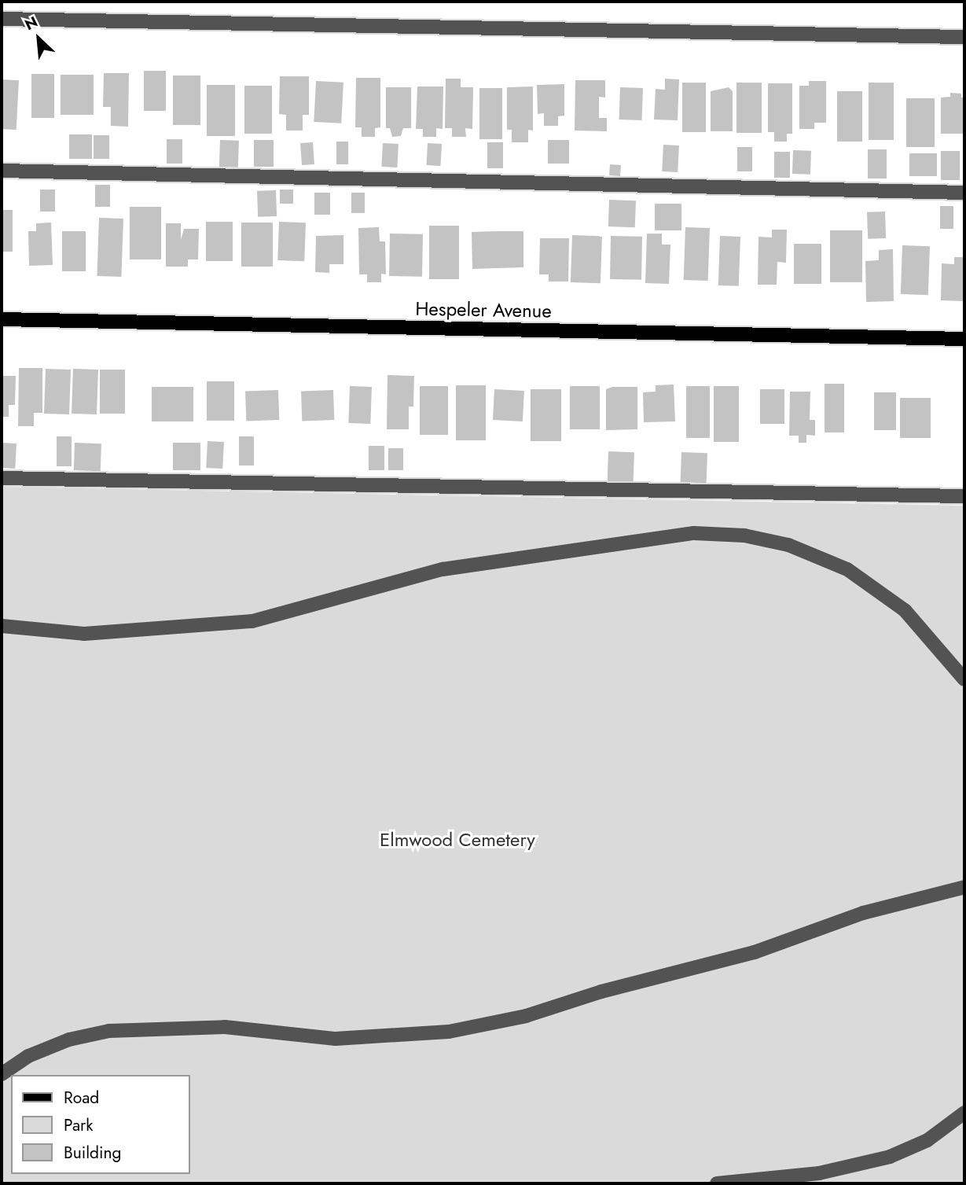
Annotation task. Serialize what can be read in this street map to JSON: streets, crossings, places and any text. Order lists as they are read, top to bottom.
{
  "streets": {
    "main road": ["Hespeler Avenue"]
  },
  "parks": ["Elmwood Cemetery"],
  "legend": ["Road", "Park", "Building"],
  "north": "top left"
}
